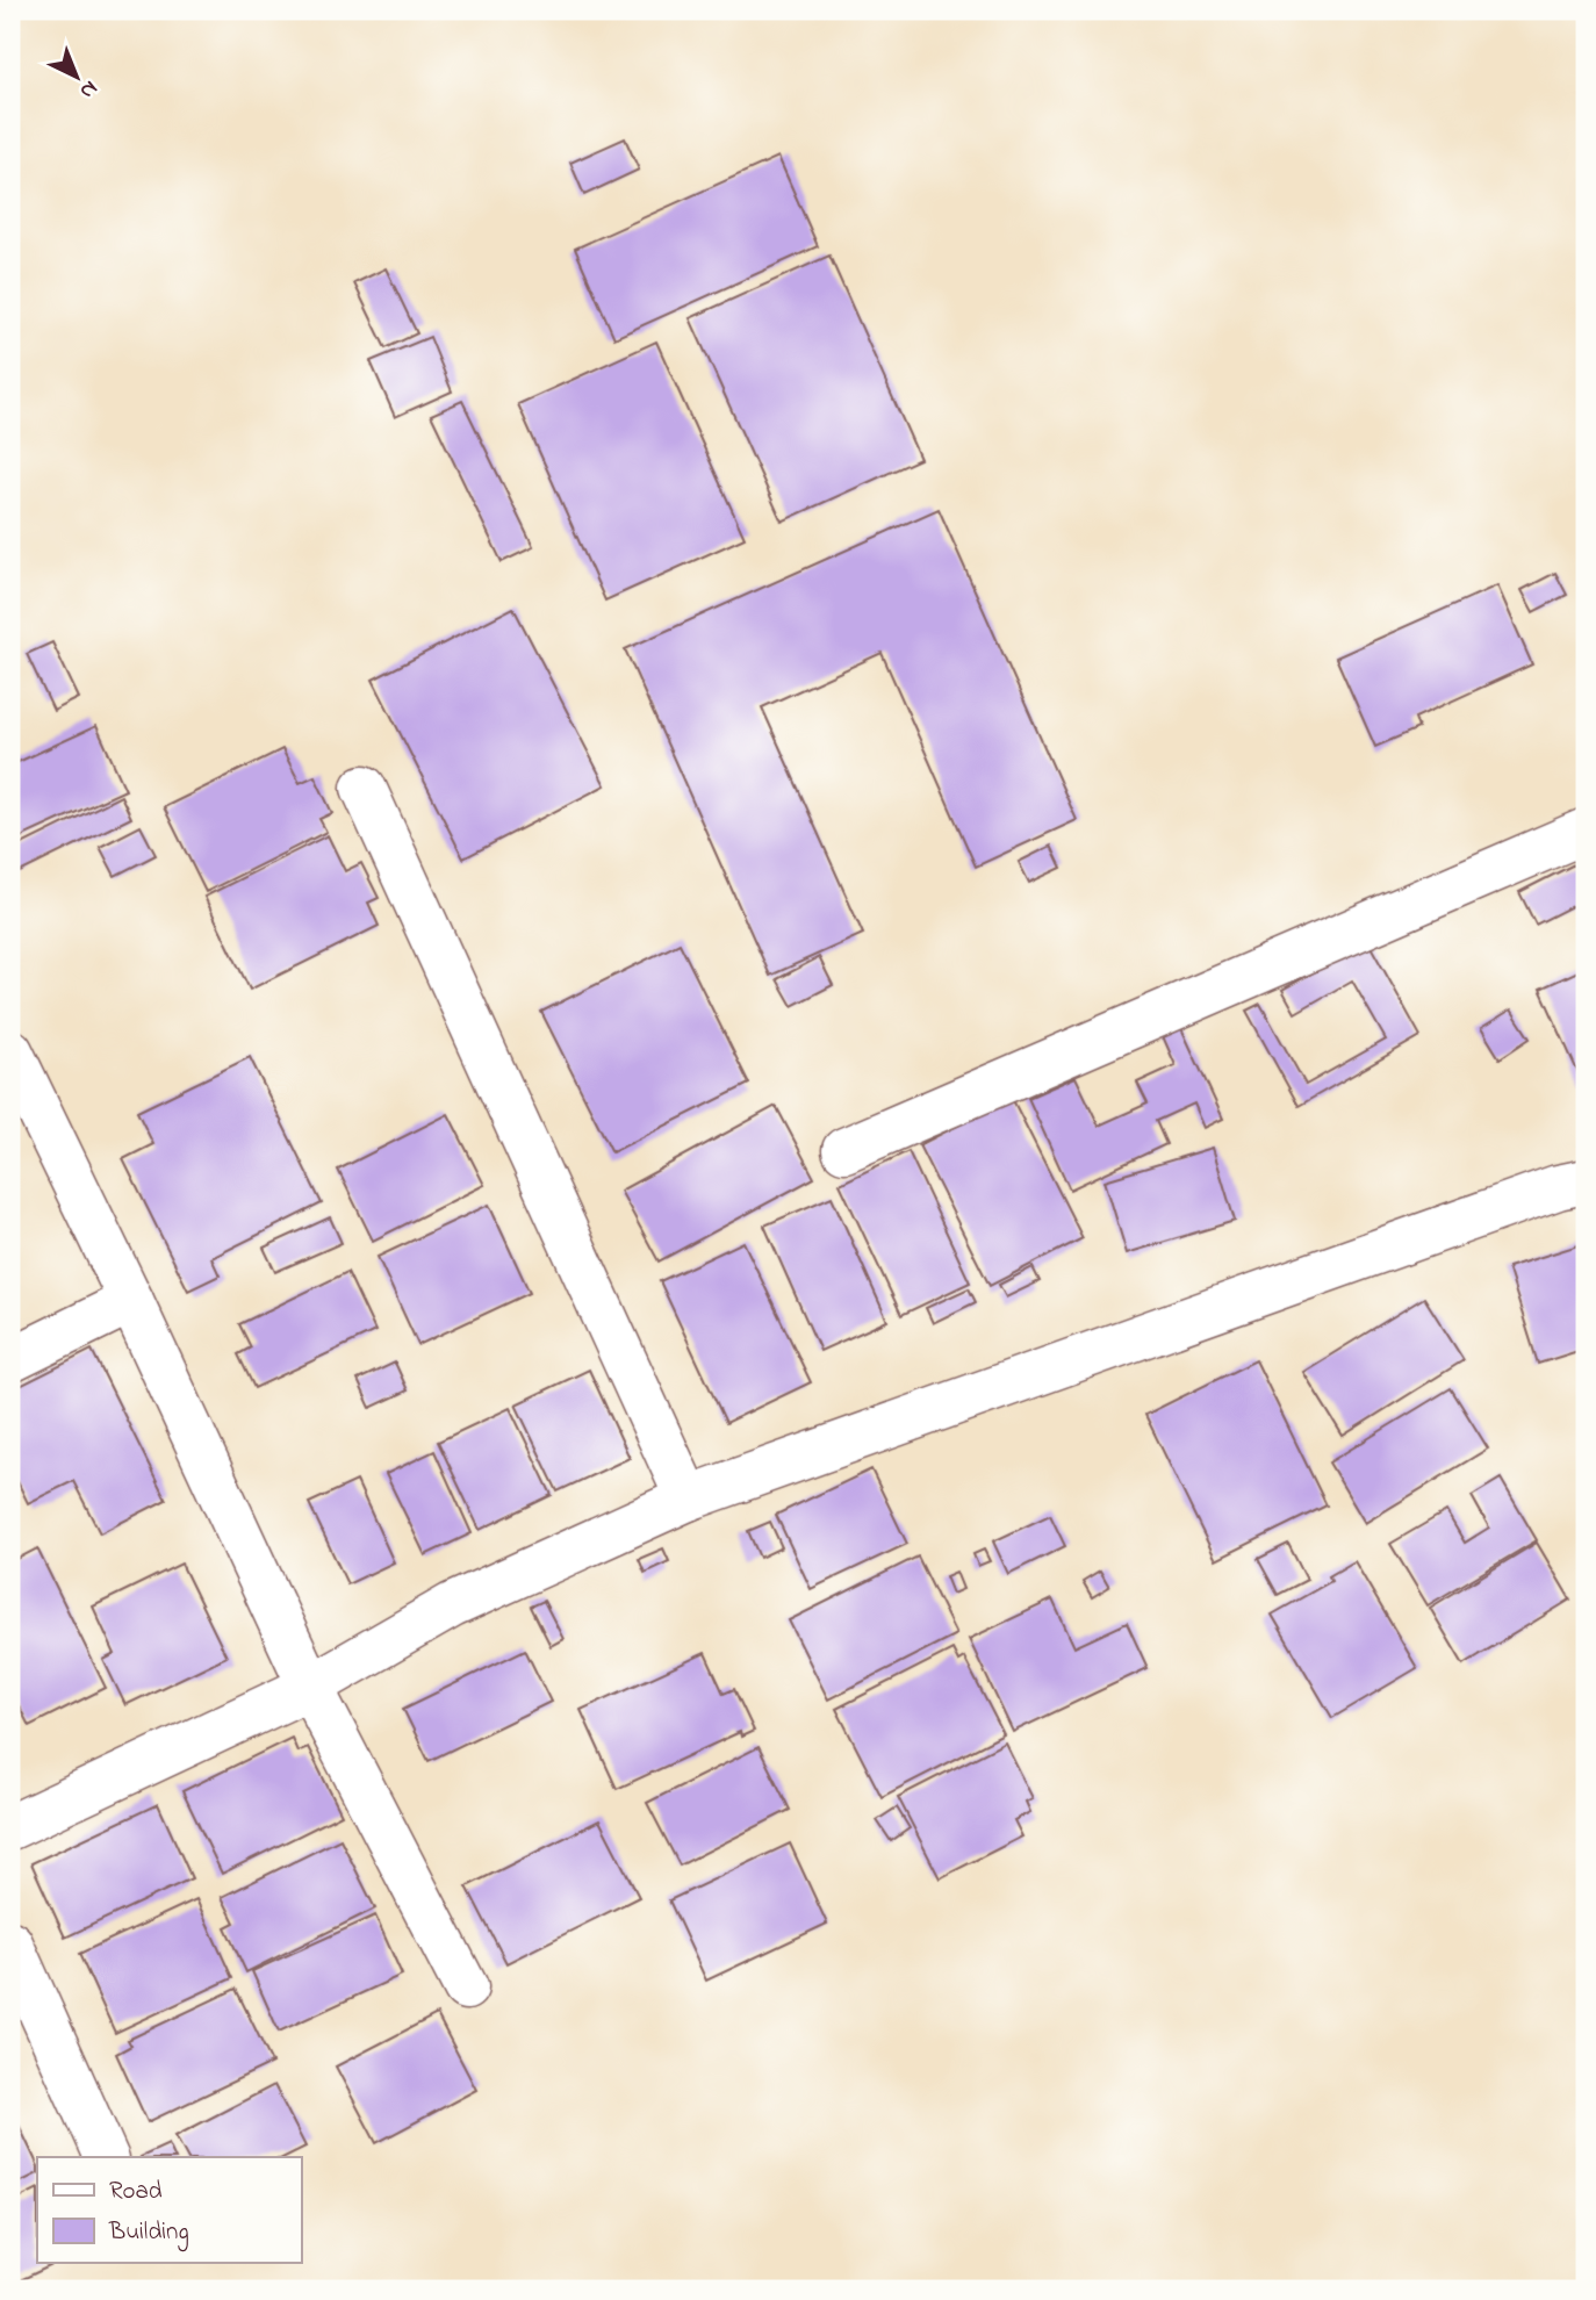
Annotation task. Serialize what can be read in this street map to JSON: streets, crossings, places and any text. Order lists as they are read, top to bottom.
{
  "legend": ["Road", "Building"],
  "north": "bottom right"
}
